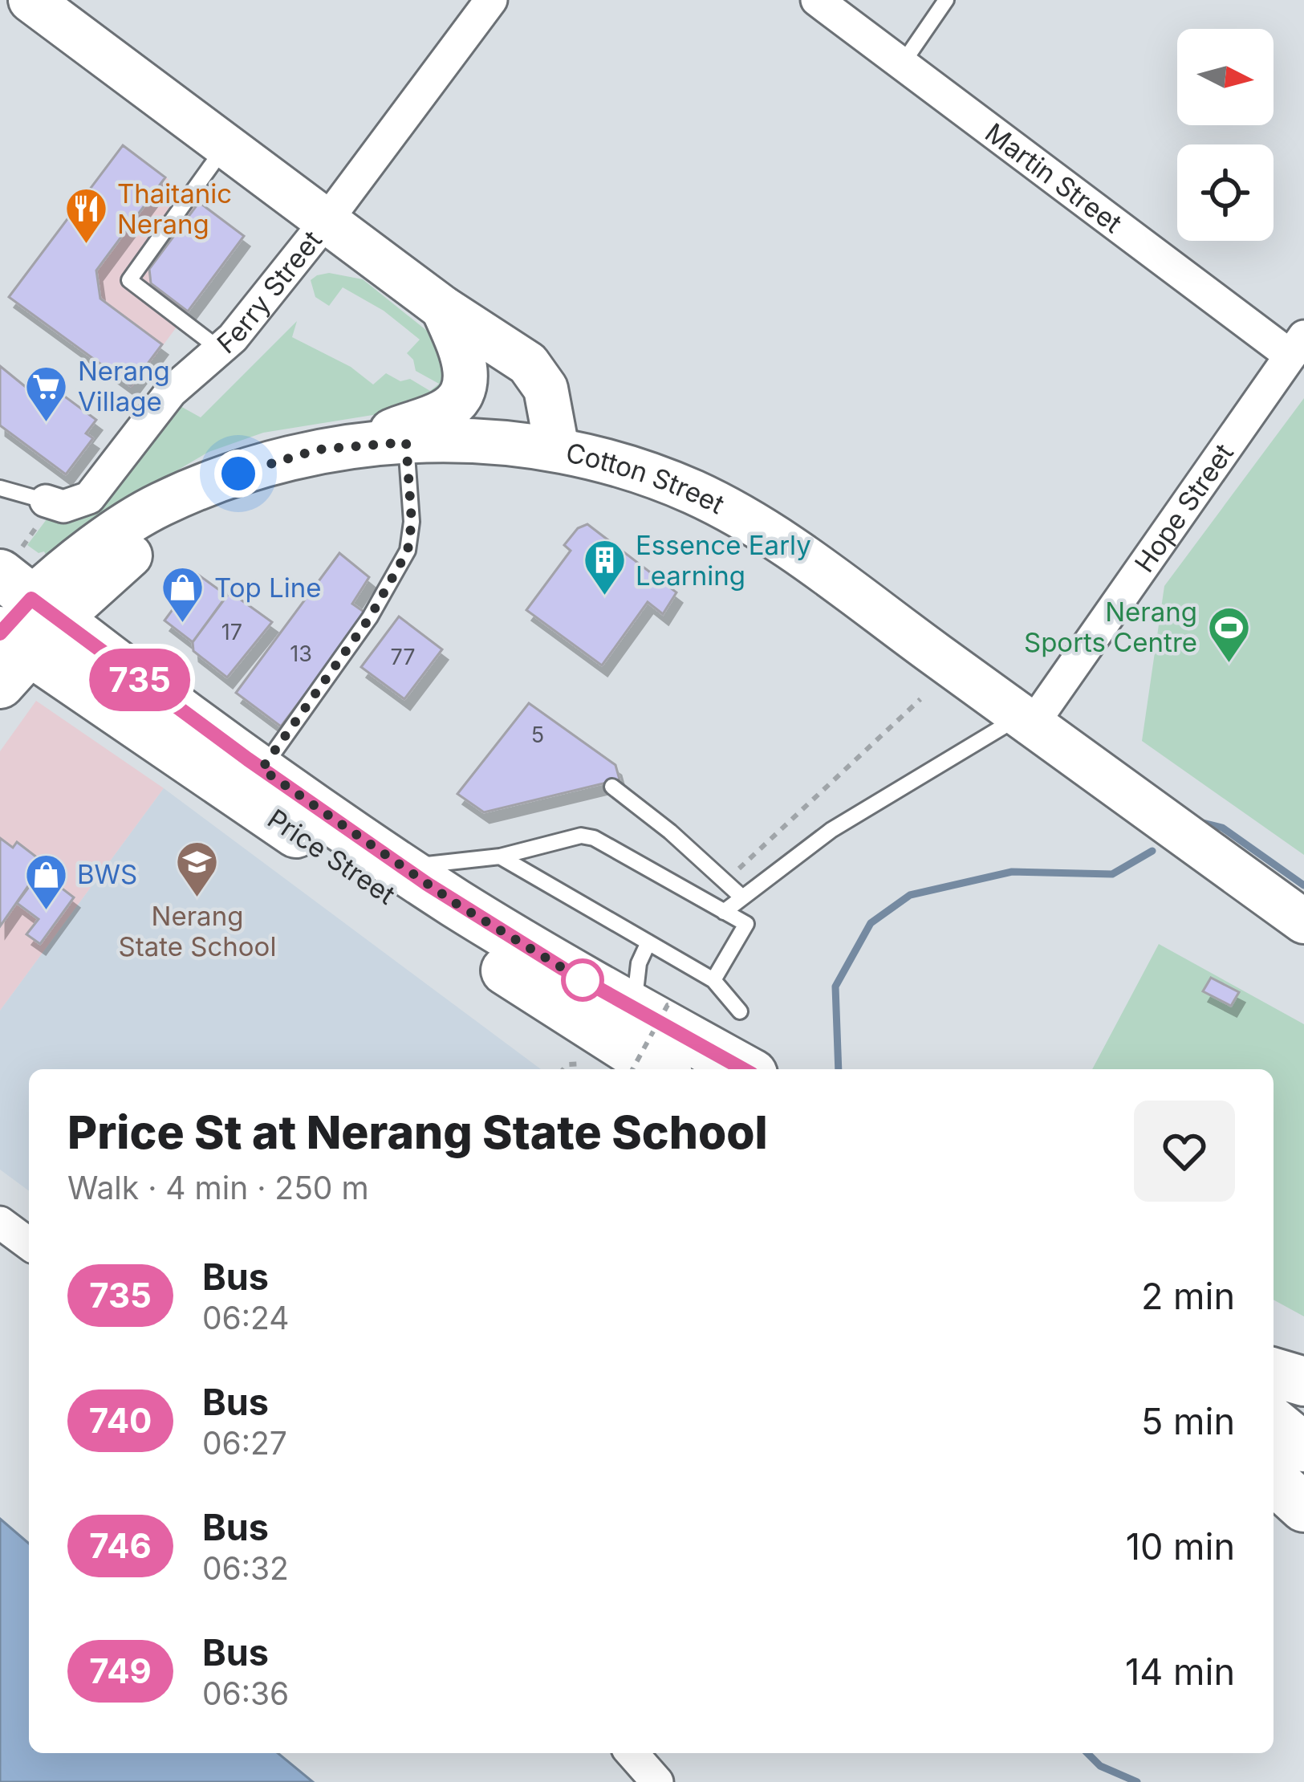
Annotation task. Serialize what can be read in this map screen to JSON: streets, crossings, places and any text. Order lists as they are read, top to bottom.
{
  "streets": {
    "main road": ["Cotton Street", "Price Street"],
    "street": ["Martin Street", "Ferry Street", "Hope Street"]
  },
  "crossings": [
    ["Martin Street", "Hope Street"],
    ["Ferry Street", "Cotton Street"],
    ["Cotton Street", "Hope Street"]
  ],
  "places": {
    "restaurant": ["Thaitanic Nerang"],
    "supermarket": ["Nerang Village"],
    "building": ["Essence Early Learning"],
    "shop": ["Top Line", "BWS"],
    "sports": ["Nerang Sports Centre"],
    "school or university": ["Nerang State School"]
  },
  "lines": ["bus line 735"],
  "house_numbers": [
    "17",
    "13",
    "77",
    "5"
  ],
  "north": "right",
  "page": {
    "on_map": "735",
    "heading": ["Price St at Nerang State School", "Walk · 4 min · 250 m"],
    "list": [
      {
        "mark": "735",
        "name": "Bus",
        "note": "06:24",
        "value": "2 min"
      },
      {
        "mark": "740",
        "name": "Bus",
        "note": "06:27",
        "value": "5 min"
      },
      {
        "mark": "746",
        "name": "Bus",
        "note": "06:32",
        "value": "10 min"
      },
      {
        "mark": "749",
        "name": "Bus",
        "note": "06:36",
        "value": "14 min"
      }
    ]
  }
}
